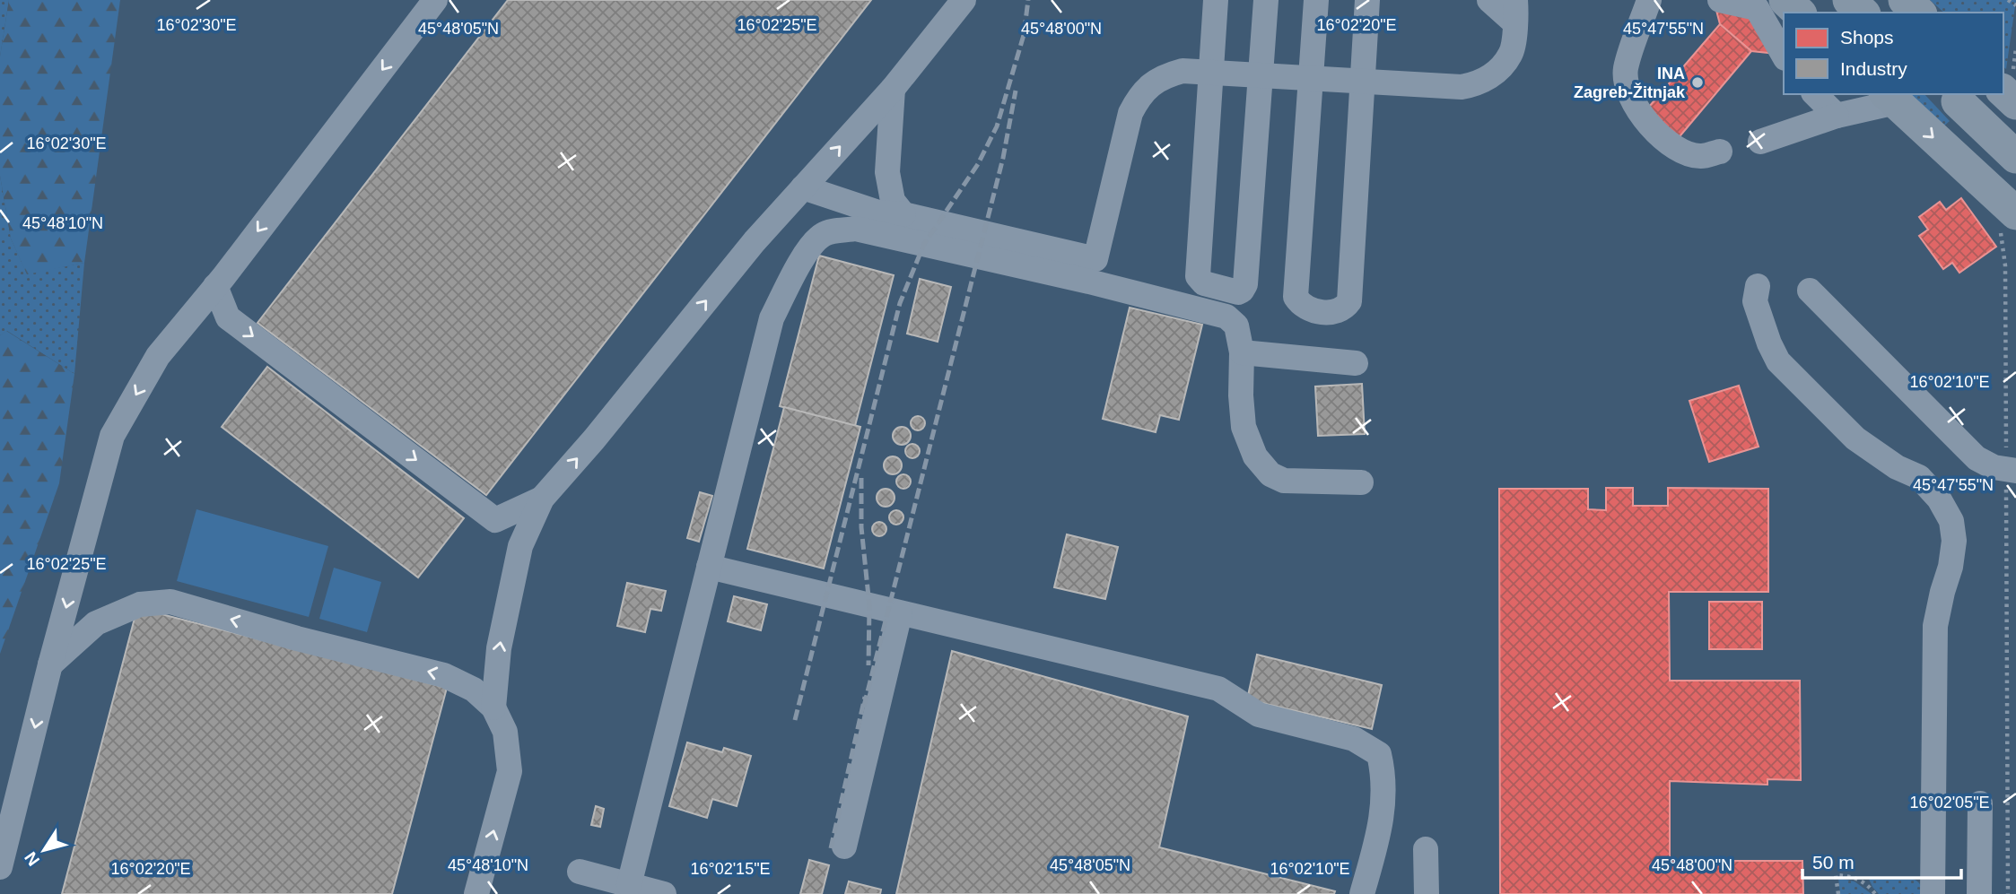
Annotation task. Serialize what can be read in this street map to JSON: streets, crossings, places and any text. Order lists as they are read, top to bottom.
{
  "places": ["INA Zagreb-Žitnjak"],
  "legend": ["Shops", "Industry"],
  "scale_bar": "50 m",
  "north": "bottom left",
  "coordinates": [
    "16°02'30\"E",
    "16°02'25\"E",
    "16°02'20\"E",
    "45°48'05\"N",
    "45°48'00\"N",
    "45°47'55\"N",
    "45°48'10\"N",
    "16°02'10\"E",
    "16°02'05\"E",
    "16°02'15\"E"
  ]
}
